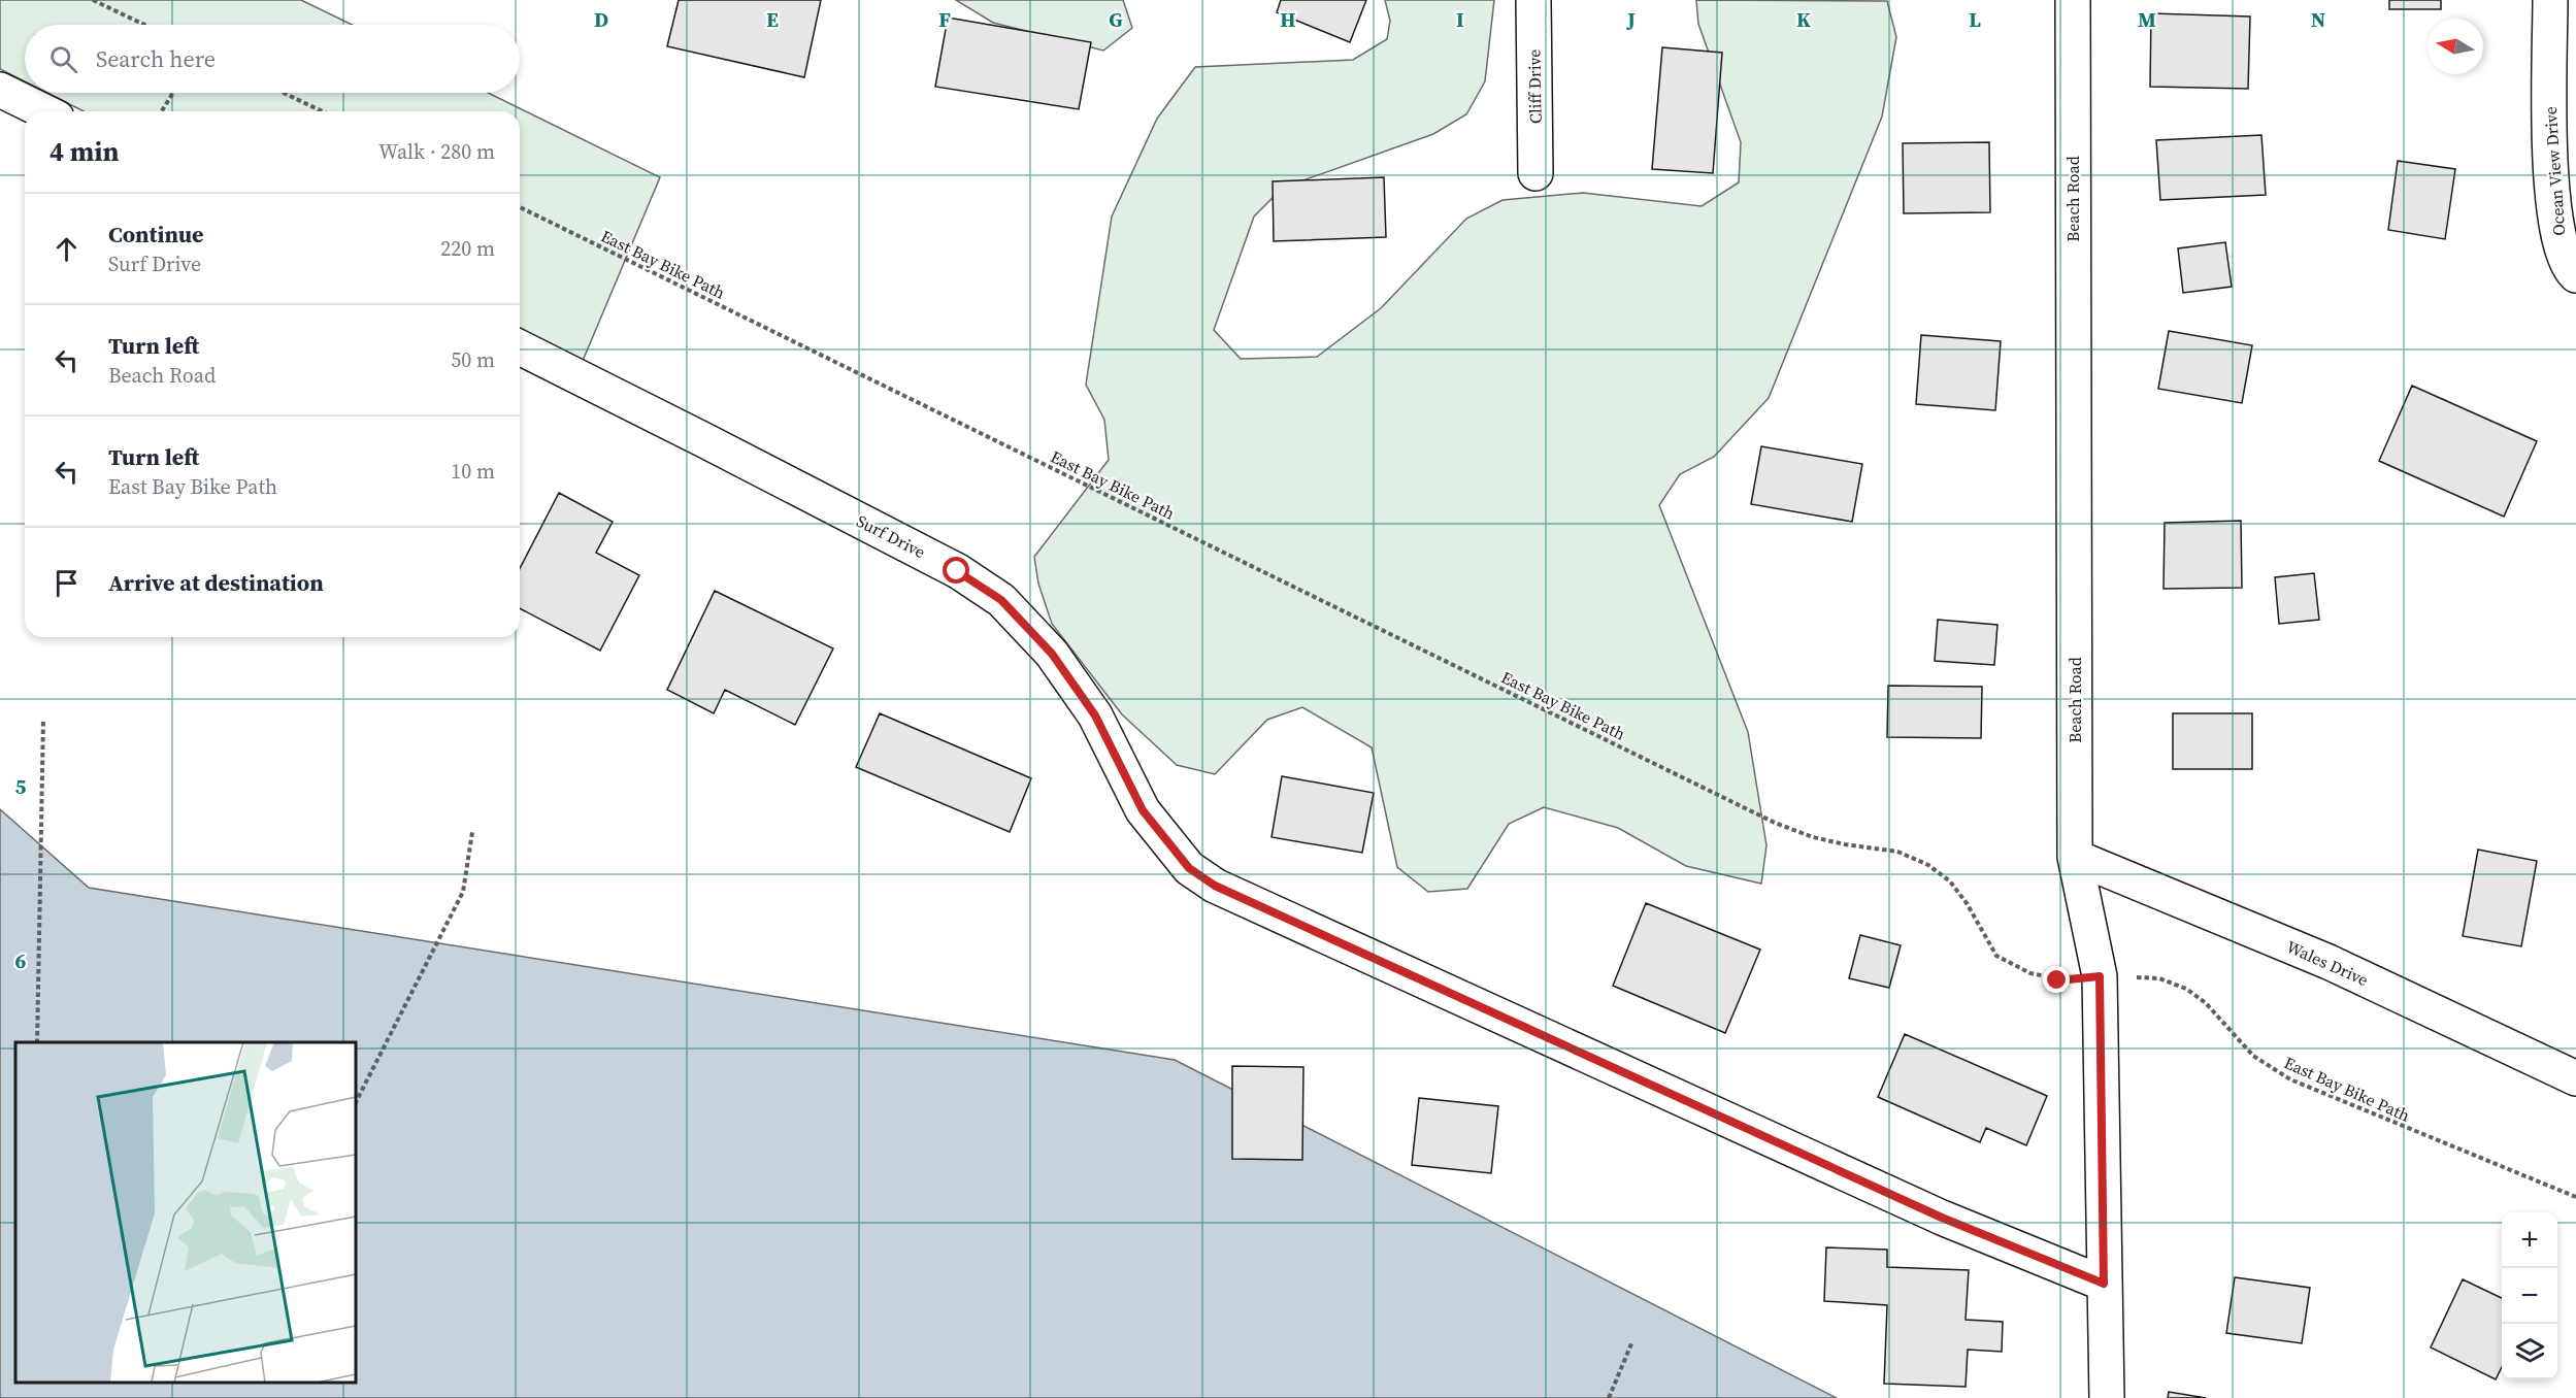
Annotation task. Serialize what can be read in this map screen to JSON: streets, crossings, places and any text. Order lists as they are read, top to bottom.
{
  "streets": {
    "street": [
      "Cliff Drive",
      "Ocean View Drive",
      "Beach Road",
      "Surf Drive",
      "Wales Drive"
    ],
    "path": ["East Bay Bike Path"]
  },
  "crossings": [
    ["Beach Road", "East Bay Bike Path"],
    ["Beach Road", "Surf Drive"],
    ["Beach Road", "Wales Drive"]
  ],
  "north": "left",
  "page": {
    "search": "Search here",
    "heading": ["4 min", "Walk · 280 m"],
    "list": [
      ["Continue", "Surf Drive", "220 m"],
      ["Turn left", "Beach Road", "50 m"],
      ["Turn left", "East Bay Bike Path", "10 m"],
      "Arrive at destination"
    ],
    "map_buttons": ["+", "−"]
  },
  "grid": {
    "columns": [
      "D",
      "E",
      "F",
      "G",
      "H",
      "I",
      "J",
      "K",
      "L",
      "M",
      "N"
    ],
    "rows": ["5", "6"]
  }
}
